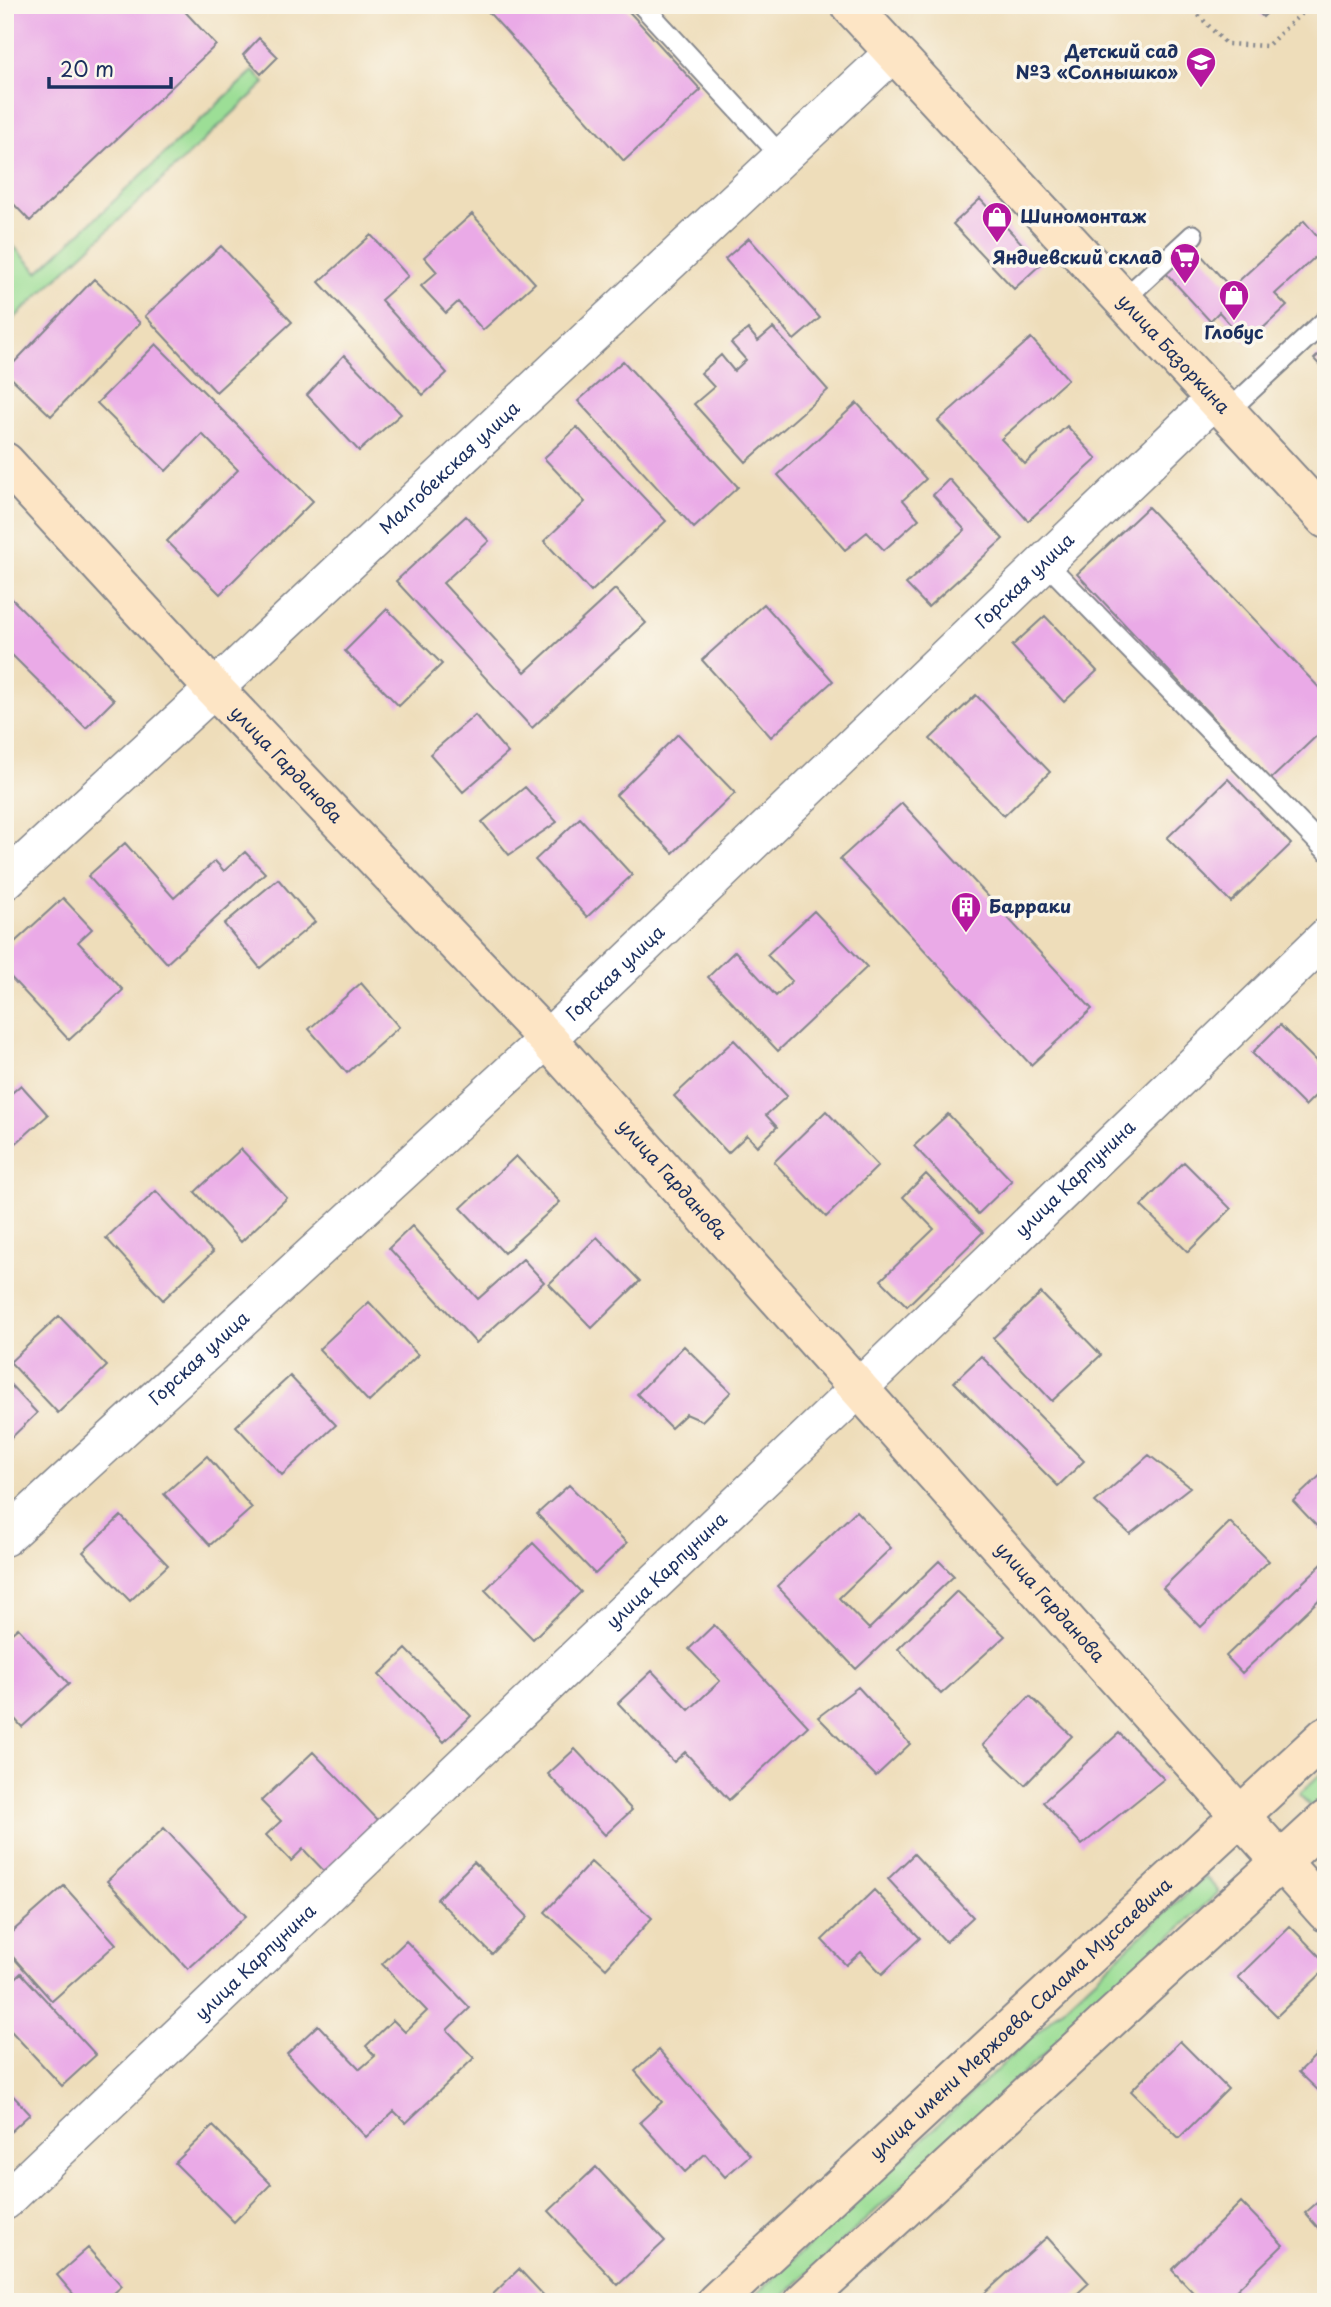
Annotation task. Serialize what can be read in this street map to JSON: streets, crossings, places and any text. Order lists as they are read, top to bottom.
{
  "streets": {
    "street": [
      "улица Базоркина",
      "Малгобекская улица",
      "Горская улица",
      "улица Гарданова",
      "улица Карпунина",
      "улица имени Мержоева Салама Муссаевича"
    ]
  },
  "crossings": [
    ["улица Базоркина", "Малгобекская улица"],
    ["улица Базоркина", "Горская улица"],
    ["Малгобекская улица", "улица Гарданова"],
    ["Горская улица", "улица Гарданова"],
    ["улица Гарданова", "улица Карпунина"],
    ["улица Гарданова", "улица имени Мержоева Салама Муссаевича"]
  ],
  "places": {
    "school or university": ["Детский сад №3 «Солнышко»"],
    "shop": ["Шиномонтаж", "Глобус"],
    "supermarket": ["Яндиевский склад"],
    "building": ["Барраки"]
  },
  "scale_bar": "20 m"
}
